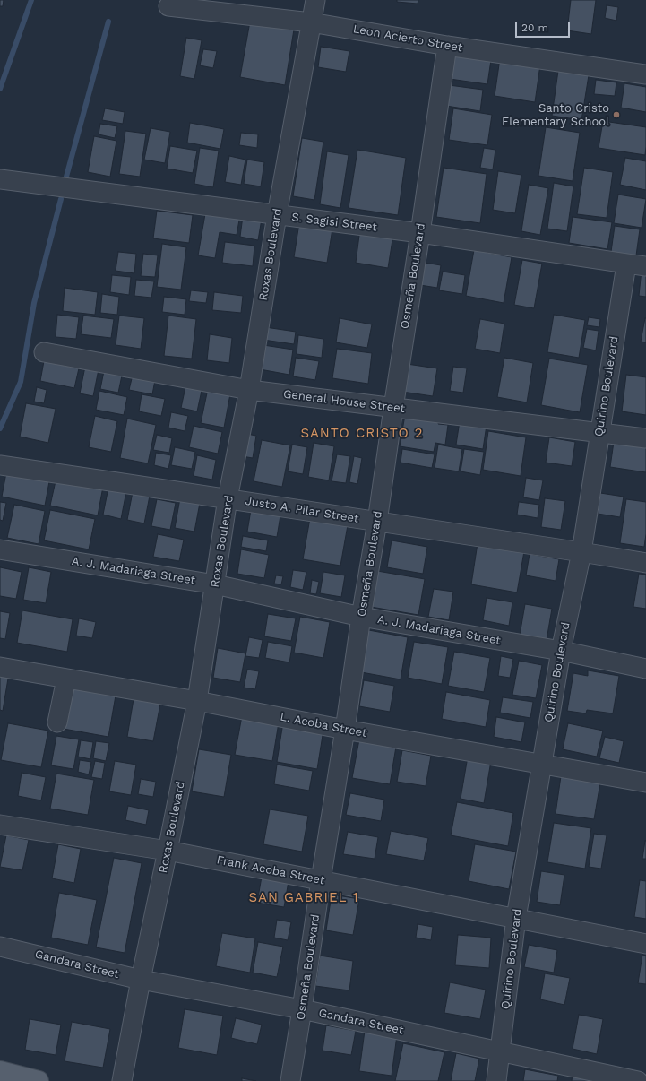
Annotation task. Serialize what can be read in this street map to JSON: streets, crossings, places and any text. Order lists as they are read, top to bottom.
{
  "streets": {
    "street": [
      "Leon Acierto Street",
      "S. Sagisi Street",
      "Roxas Boulevard",
      "Osmeña Boulevard",
      "Quirino Boulevard",
      "General House Street",
      "Justo A. Pilar Street",
      "A. J. Madariaga Street",
      "L. Acoba Street",
      "Frank Acoba Street",
      "Gandara Street"
    ]
  },
  "crossings": [
    ["Leon Acierto Street", "Roxas Boulevard"],
    ["Leon Acierto Street", "Osmeña Boulevard"],
    ["S. Sagisi Street", "Roxas Boulevard"],
    ["S. Sagisi Street", "Osmeña Boulevard"],
    ["S. Sagisi Street", "Quirino Boulevard"],
    ["Roxas Boulevard", "General House Street"],
    ["Roxas Boulevard", "Justo A. Pilar Street"],
    ["Roxas Boulevard", "A. J. Madariaga Street"],
    ["Roxas Boulevard", "L. Acoba Street"],
    ["Roxas Boulevard", "Frank Acoba Street"],
    ["Roxas Boulevard", "Gandara Street"],
    ["Osmeña Boulevard", "General House Street"],
    ["Osmeña Boulevard", "Justo A. Pilar Street"],
    ["Osmeña Boulevard", "A. J. Madariaga Street"],
    ["Osmeña Boulevard", "L. Acoba Street"],
    ["Osmeña Boulevard", "Frank Acoba Street"],
    ["Osmeña Boulevard", "Gandara Street"],
    ["Quirino Boulevard", "General House Street"],
    ["Quirino Boulevard", "Justo A. Pilar Street"],
    ["Quirino Boulevard", "A. J. Madariaga Street"],
    ["Quirino Boulevard", "L. Acoba Street"],
    ["Quirino Boulevard", "Frank Acoba Street"],
    ["Quirino Boulevard", "Gandara Street"]
  ],
  "districts": ["SANTO CRISTO 2", "SAN GABRIEL 1"],
  "places": ["Santo Cristo Elementary School"],
  "scale_bar": "20 m"
}
